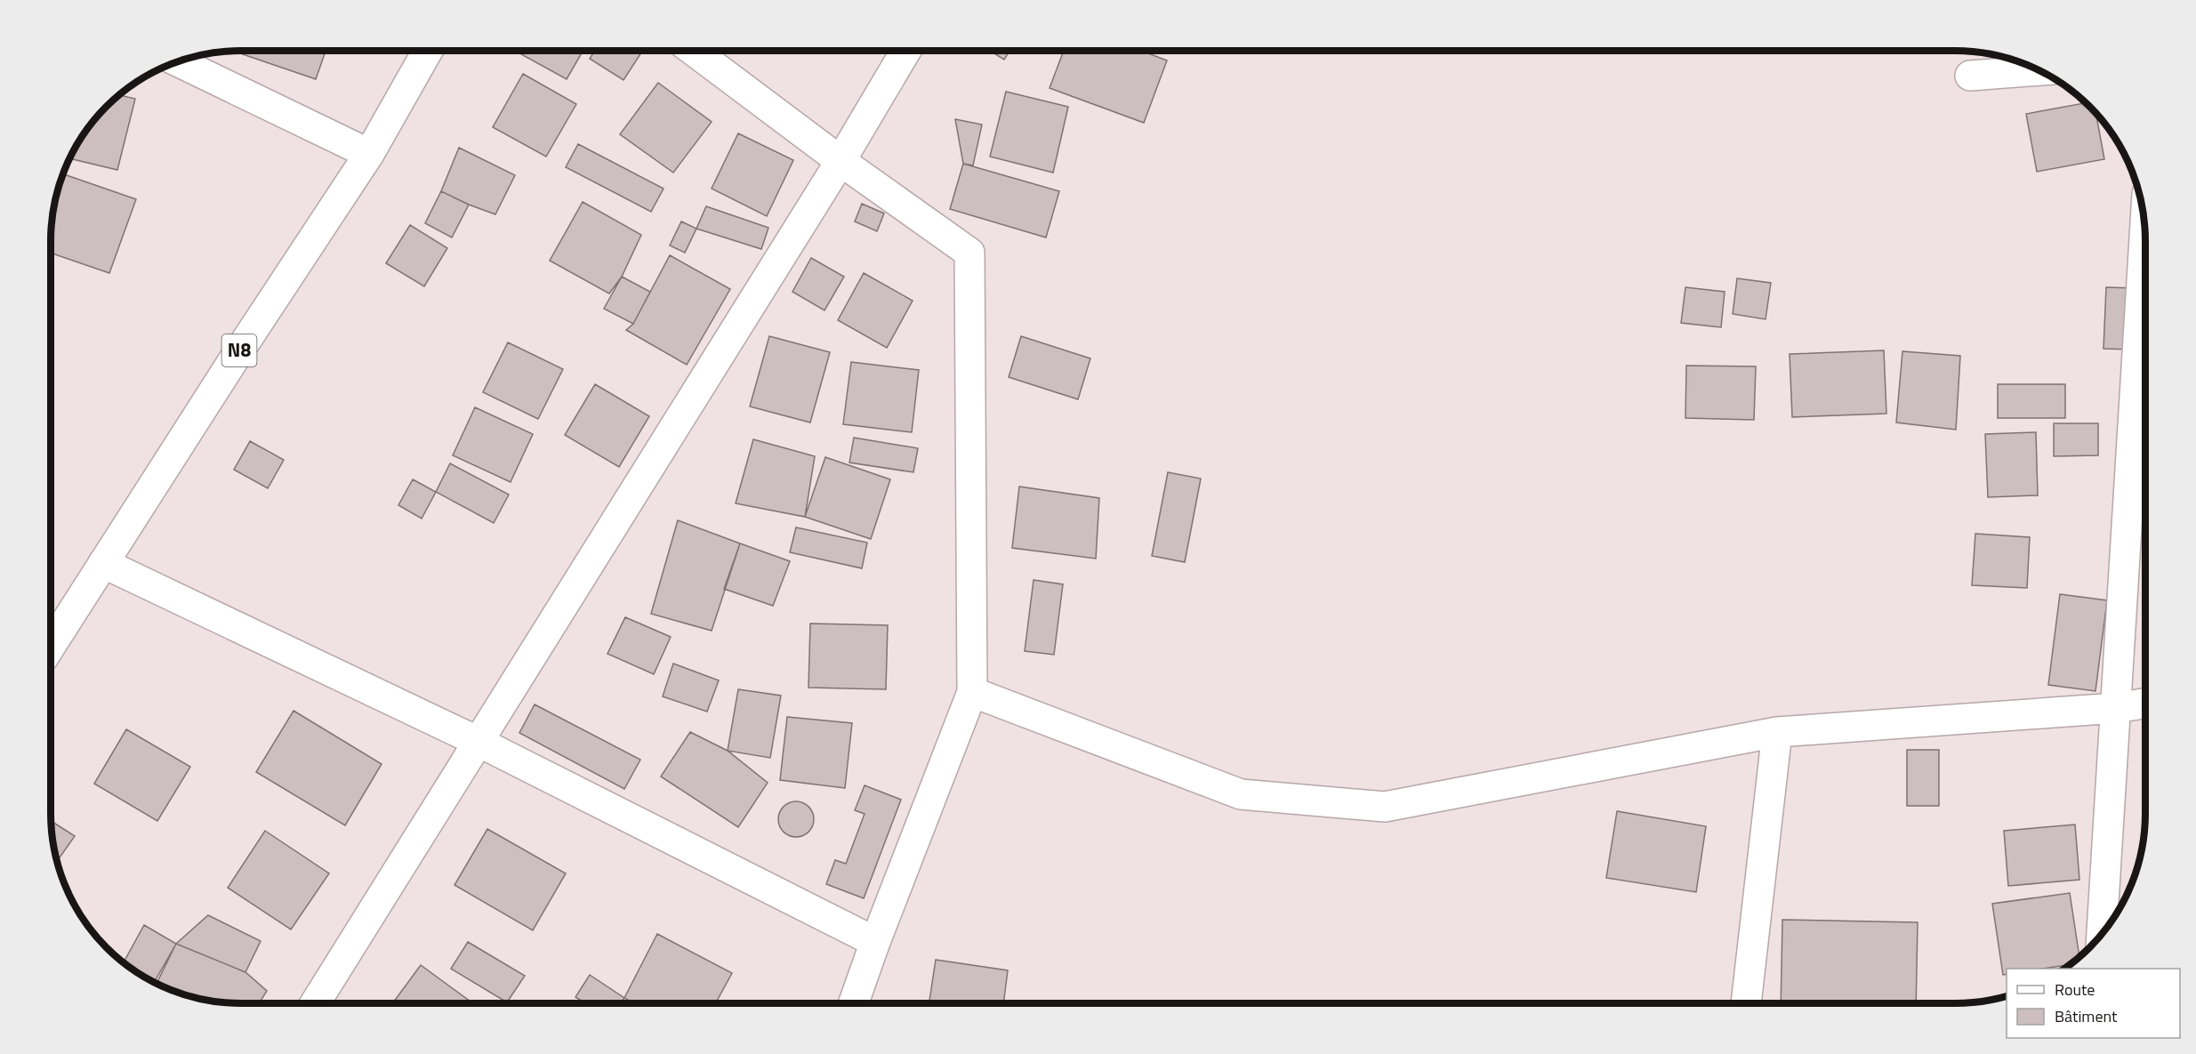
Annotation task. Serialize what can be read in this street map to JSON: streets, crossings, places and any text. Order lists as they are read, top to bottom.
{
  "streets": {
    "street": ["N8"]
  },
  "legend": ["Route", "Bâtiment"]
}
